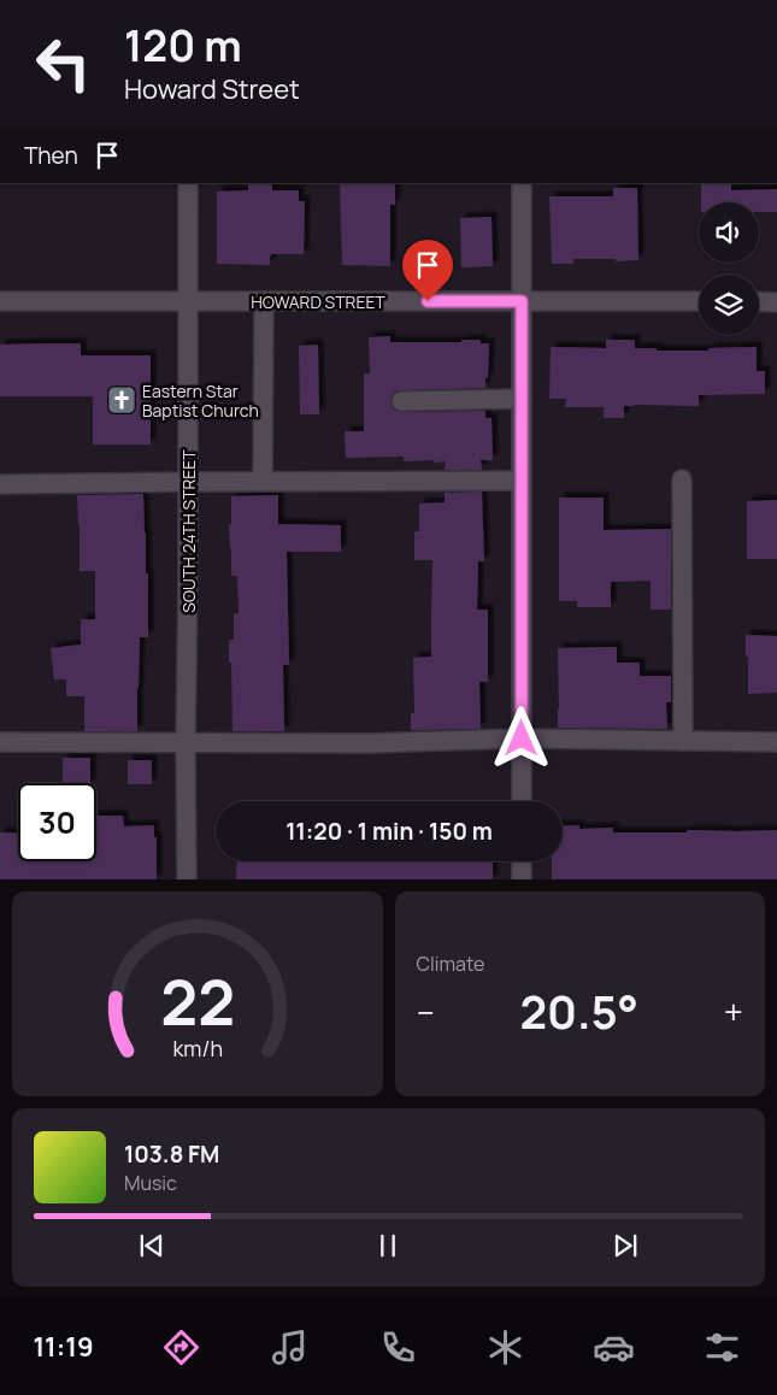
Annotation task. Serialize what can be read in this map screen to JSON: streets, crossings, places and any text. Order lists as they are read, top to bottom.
{
  "streets": {
    "street": ["HOWARD STREET", "SOUTH 24TH STREET"]
  },
  "crossings": [
    ["HOWARD STREET", "SOUTH 24TH STREET"]
  ],
  "places": {
    "church": ["Eastern Star Baptist Church"]
  },
  "page": {
    "turn": ["120 m", "Howard Street"],
    "then": "Then",
    "limit": "30",
    "trip": "11:20 · 1 min · 150 m",
    "tile": "Climate",
    "heat": ["−", "20.5°", "+"],
    "song": ["103.8 FM", "Music"],
    "tabs": "11:19",
    "gauge": ["22", "km/h"]
  }
}
